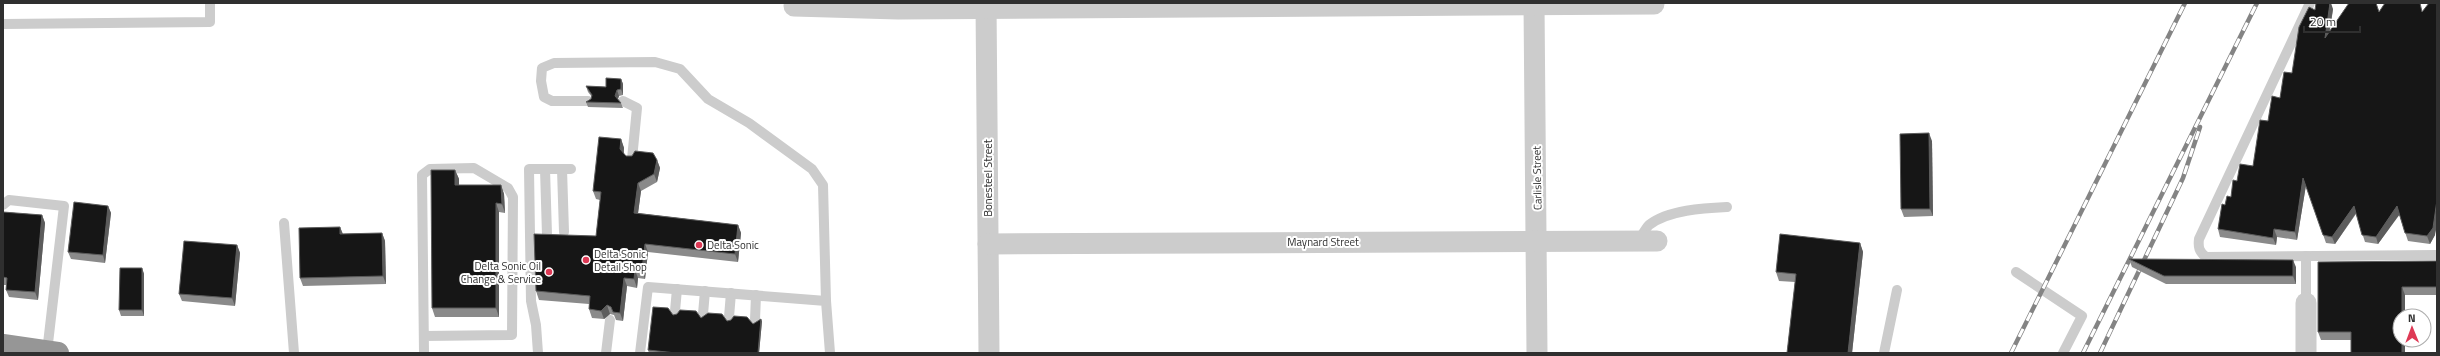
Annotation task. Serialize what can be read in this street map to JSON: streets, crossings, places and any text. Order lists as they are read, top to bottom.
{
  "streets": {
    "street": ["Bonesteel Street", "Carlisle Street", "Maynard Street"]
  },
  "crossings": [
    ["Bonesteel Street", "Maynard Street"],
    ["Carlisle Street", "Maynard Street"]
  ],
  "places": ["Delta Sonic", "Delta Sonic Detail Shop", "Delta Sonic Oil Change & Service"],
  "scale_bar": "20 m",
  "north": "top"
}
